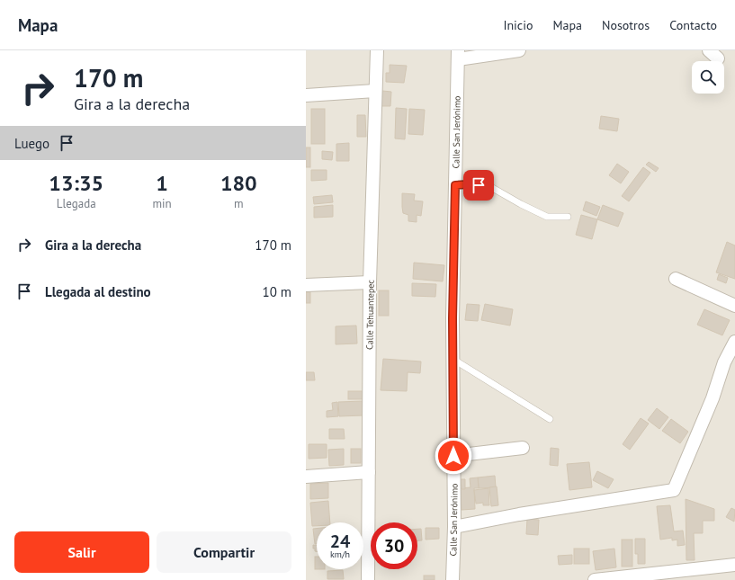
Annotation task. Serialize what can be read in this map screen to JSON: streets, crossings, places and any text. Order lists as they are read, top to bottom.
{
  "streets": {
    "street": ["Calle San Jerónimo", "Calle Tehuantepec"]
  },
  "page": {
    "header": "Mapa",
    "nav": [
      "Inicio",
      "Mapa",
      "Nosotros",
      "Contacto"
    ],
    "turn": ["170 m", "Gira a la derecha"],
    "then": "Luego",
    "eta": [
      "13:35",
      "Llegada",
      "1",
      "min",
      "180",
      "m"
    ],
    "list": [
      {
        "name": "Gira a la derecha",
        "value": "170 m"
      },
      {
        "name": "Llegada al destino",
        "value": "10 m"
      }
    ],
    "speed": "24 km/h",
    "limit": "30",
    "buttons": ["Salir", "Compartir"]
  }
}
